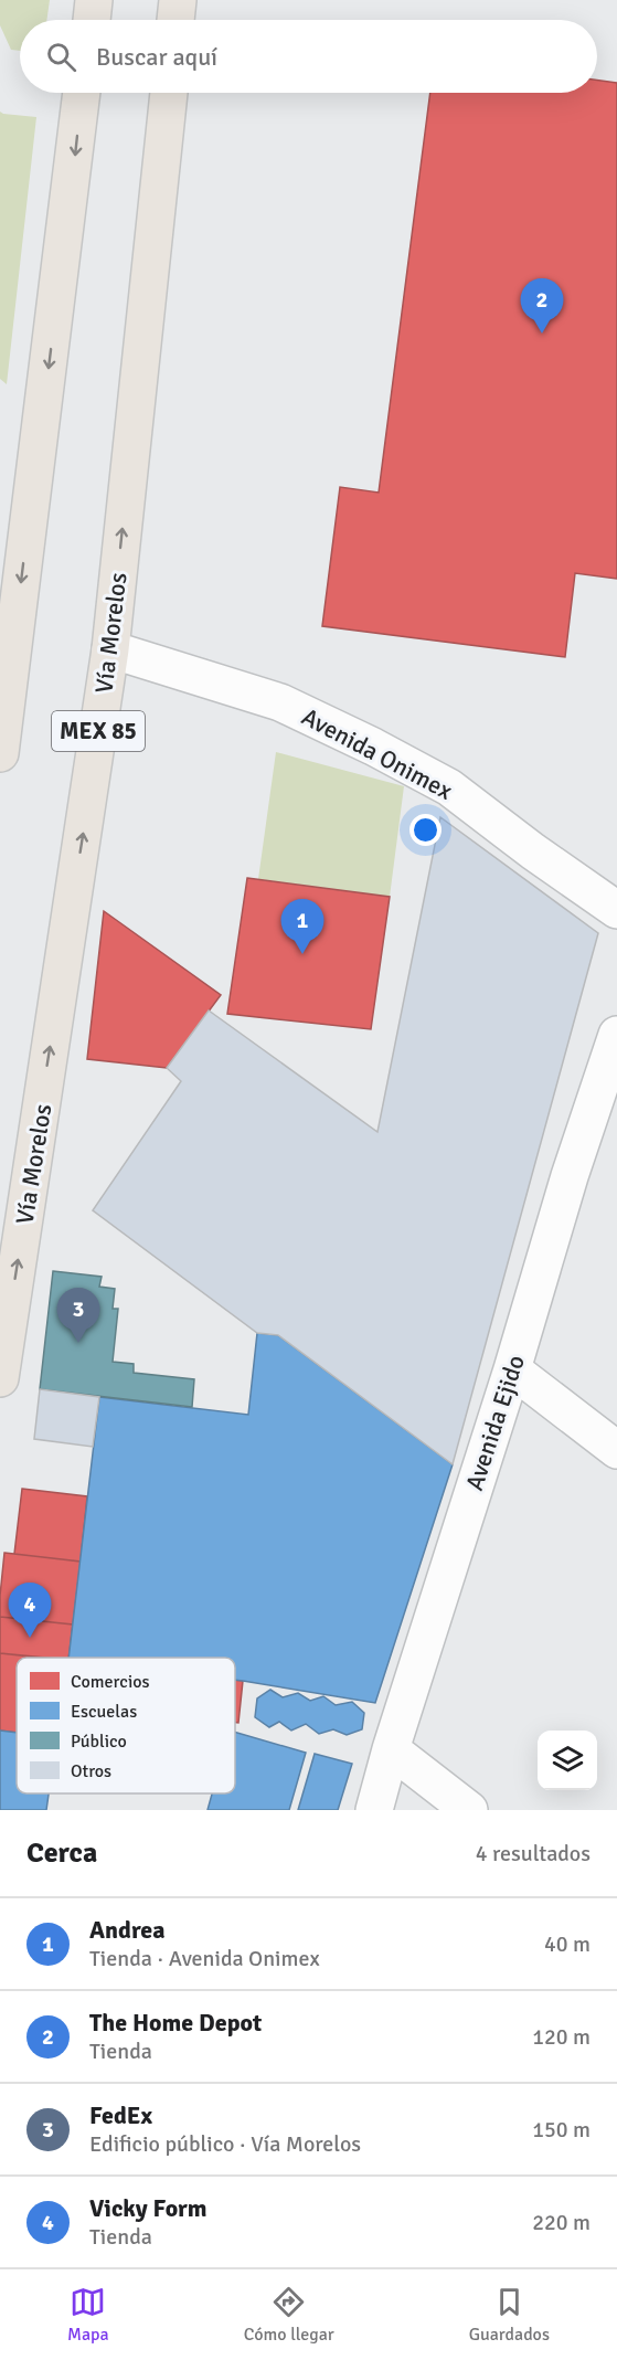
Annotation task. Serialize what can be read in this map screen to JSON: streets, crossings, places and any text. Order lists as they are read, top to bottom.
{
  "streets": {
    "main road": ["Vía Morelos", "MEX 85"],
    "street": ["Avenida Onimex", "Avenida Ejido"]
  },
  "crossings": [
    ["Vía Morelos", "Avenida Onimex"]
  ],
  "legend": [
    "Comercios",
    "Escuelas",
    "Público",
    "Otros"
  ],
  "page": {
    "search": "Buscar aquí",
    "pins": [
      "2",
      "1",
      "3",
      "4"
    ],
    "heading": ["Cerca", "4 resultados"],
    "list": [
      {
        "mark": "1",
        "name": "Andrea",
        "note": "Tienda · Avenida Onimex",
        "value": "40 m"
      },
      {
        "mark": "2",
        "name": "The Home Depot",
        "note": "Tienda",
        "value": "120 m"
      },
      {
        "mark": "3",
        "name": "FedEx",
        "note": "Edificio público · Vía Morelos",
        "value": "150 m"
      },
      {
        "mark": "4",
        "name": "Vicky Form",
        "note": "Tienda",
        "value": "220 m"
      }
    ],
    "nav": ["Mapa", "Cómo llegar", "Guardados"]
  }
}
